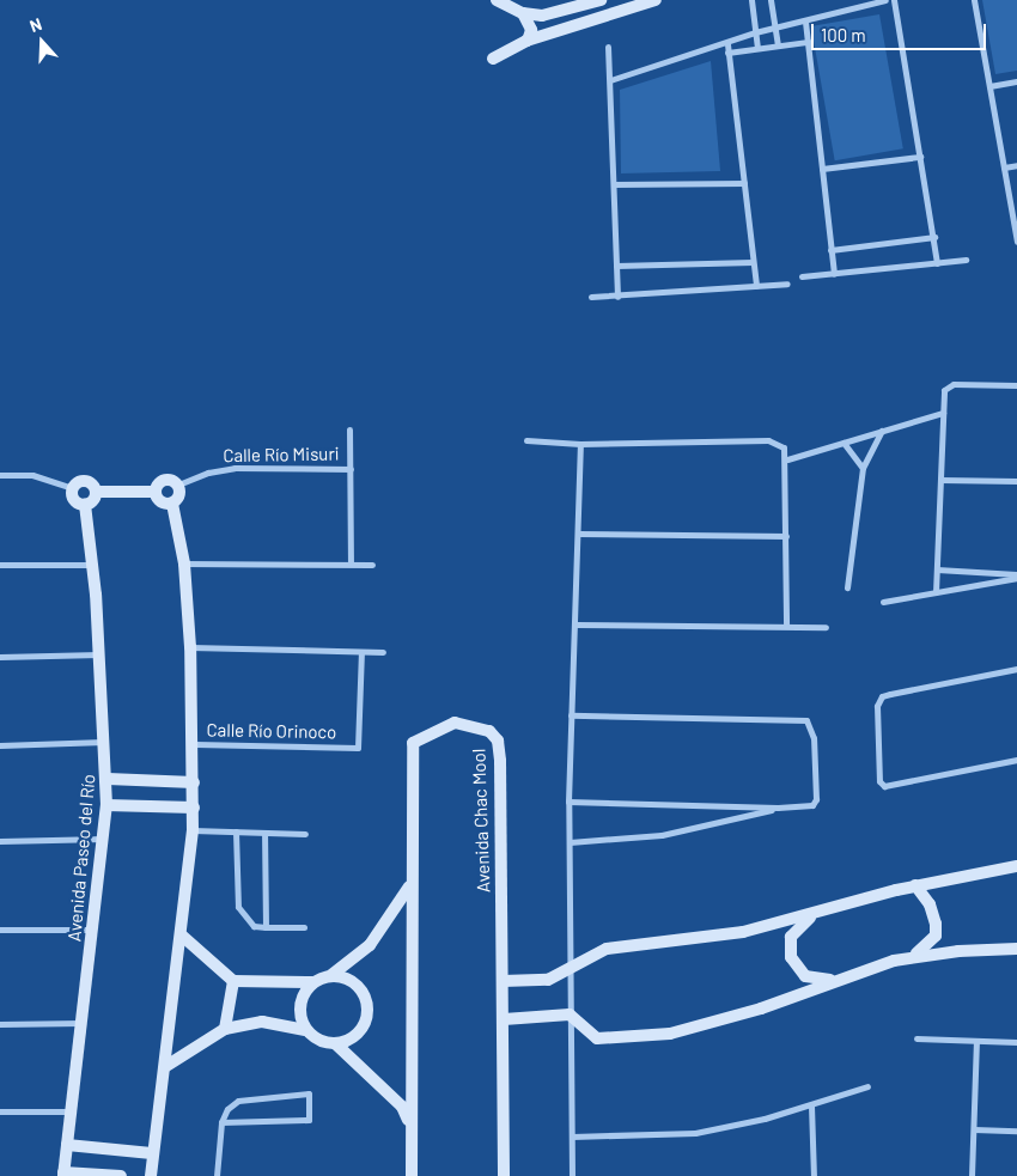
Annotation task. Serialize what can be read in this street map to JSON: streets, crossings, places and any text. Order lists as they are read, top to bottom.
{
  "streets": {
    "street": [
      "Calle Río Misuri",
      "Calle Río Orinoco",
      "Avenida Chac Mool",
      "Avenida Paseo del Río"
    ]
  },
  "scale_bar": "100 m",
  "north": "top"
}
